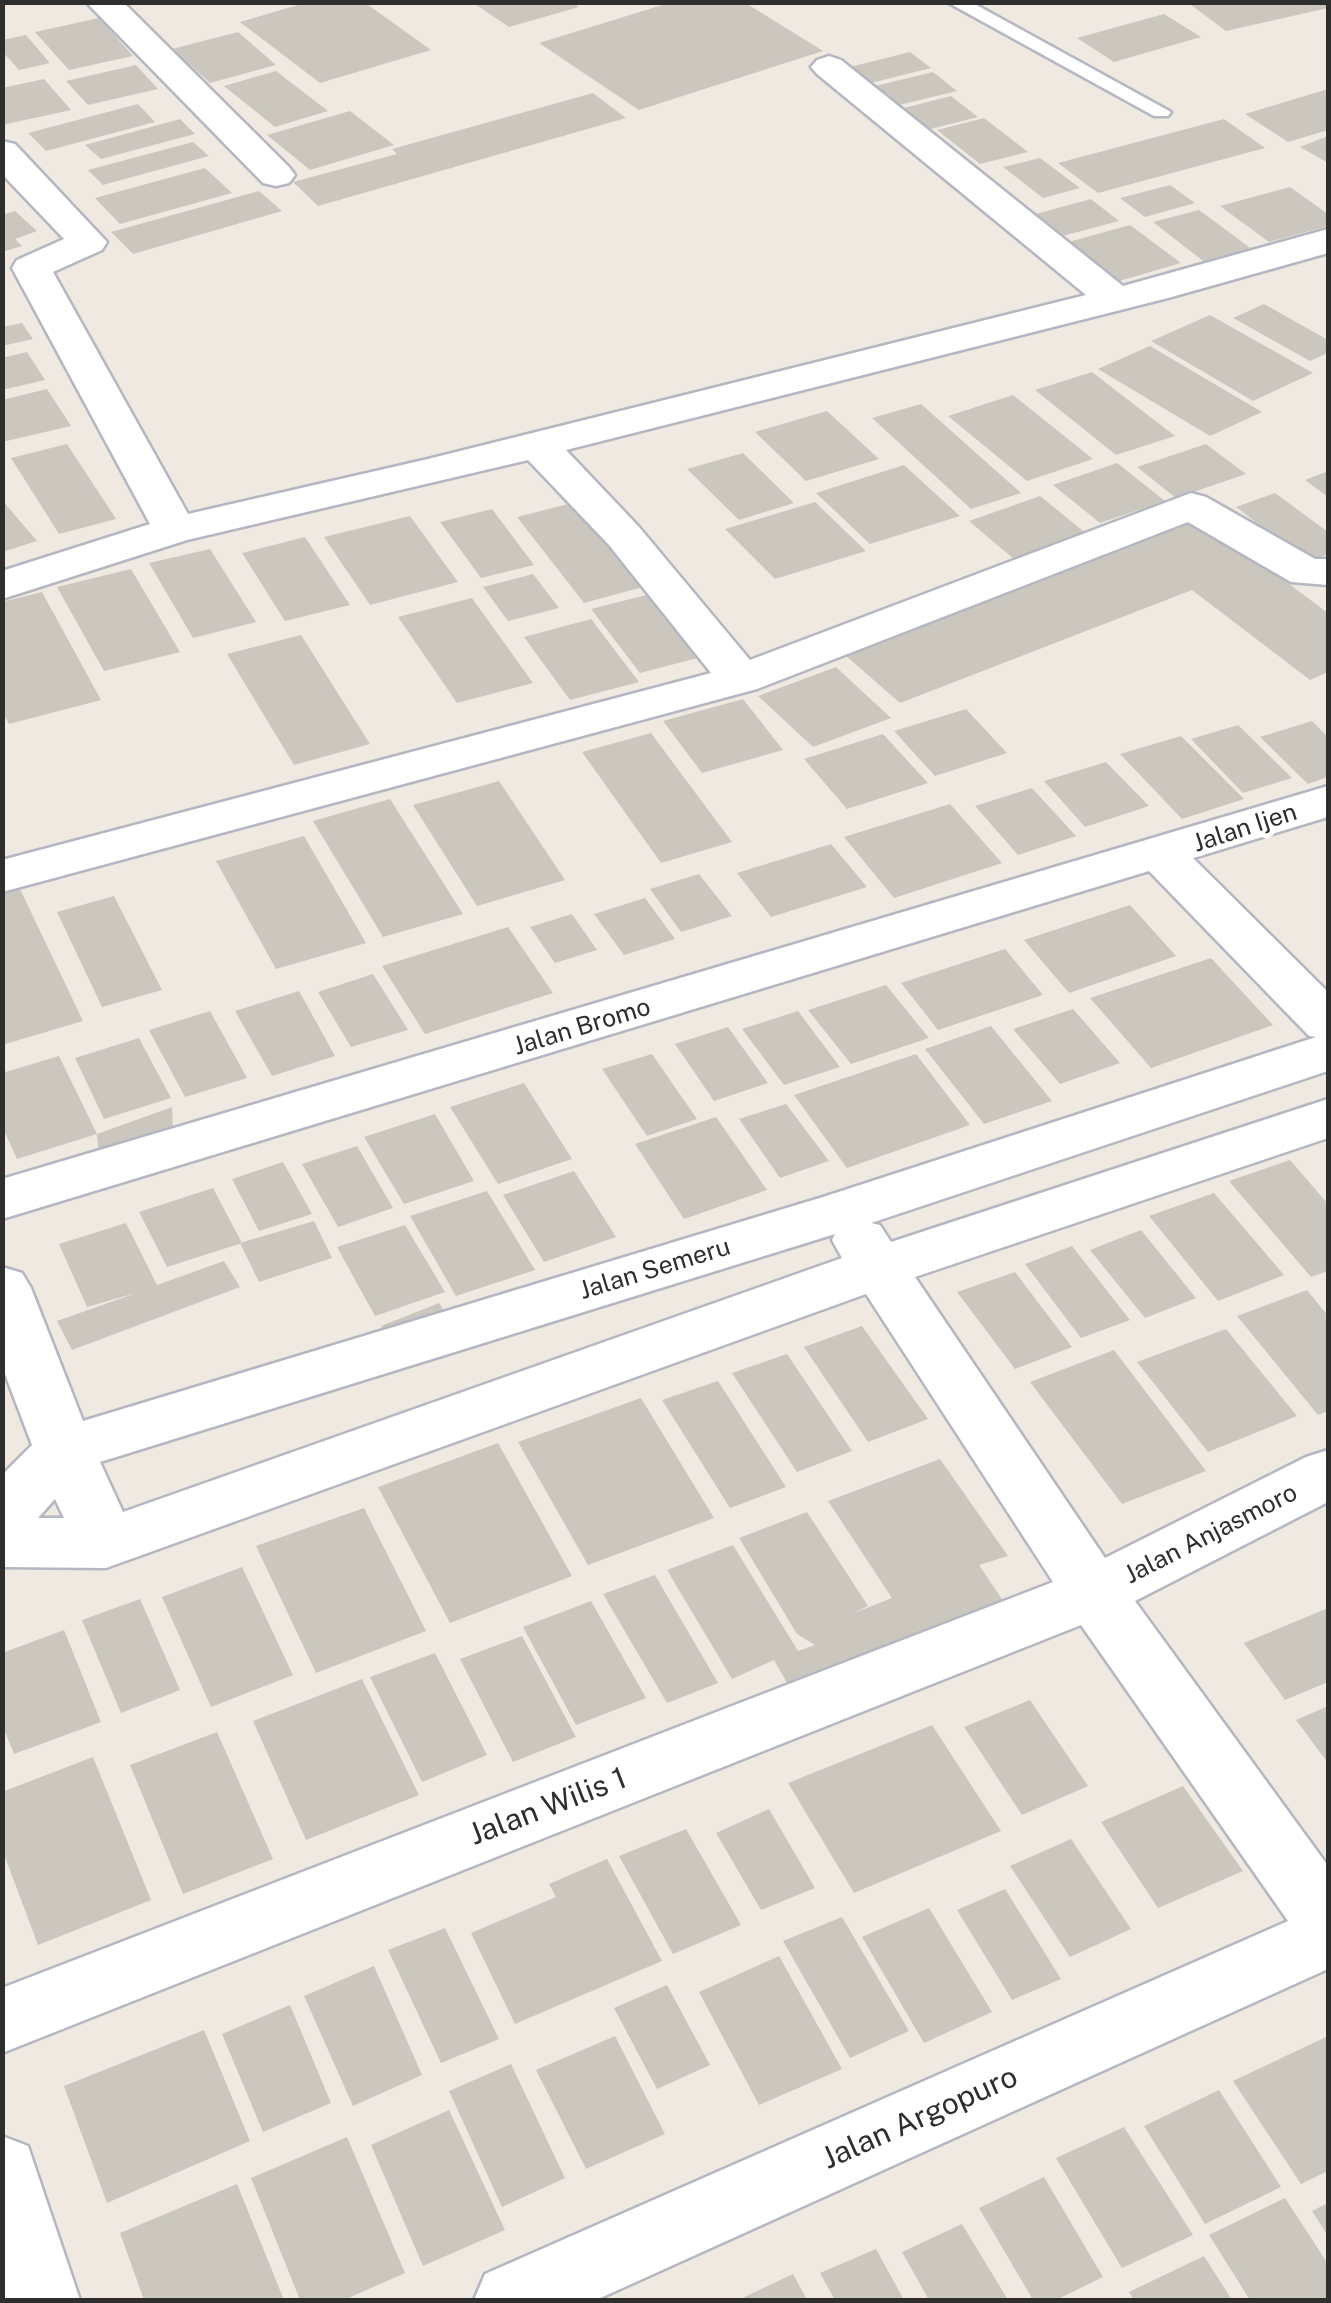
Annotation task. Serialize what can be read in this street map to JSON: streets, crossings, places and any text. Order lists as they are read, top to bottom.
{
  "streets": {
    "street": [
      "Jalan Ijen",
      "Jalan Bromo",
      "Jalan Semeru",
      "Jalan Anjasmoro",
      "Jalan Wilis 1",
      "Jalan Argopuro"
    ]
  },
  "crossings": [
    ["Jalan Ijen", "Jalan Bromo"],
    ["Jalan Anjasmoro", "Jalan Wilis 1"]
  ]
}
